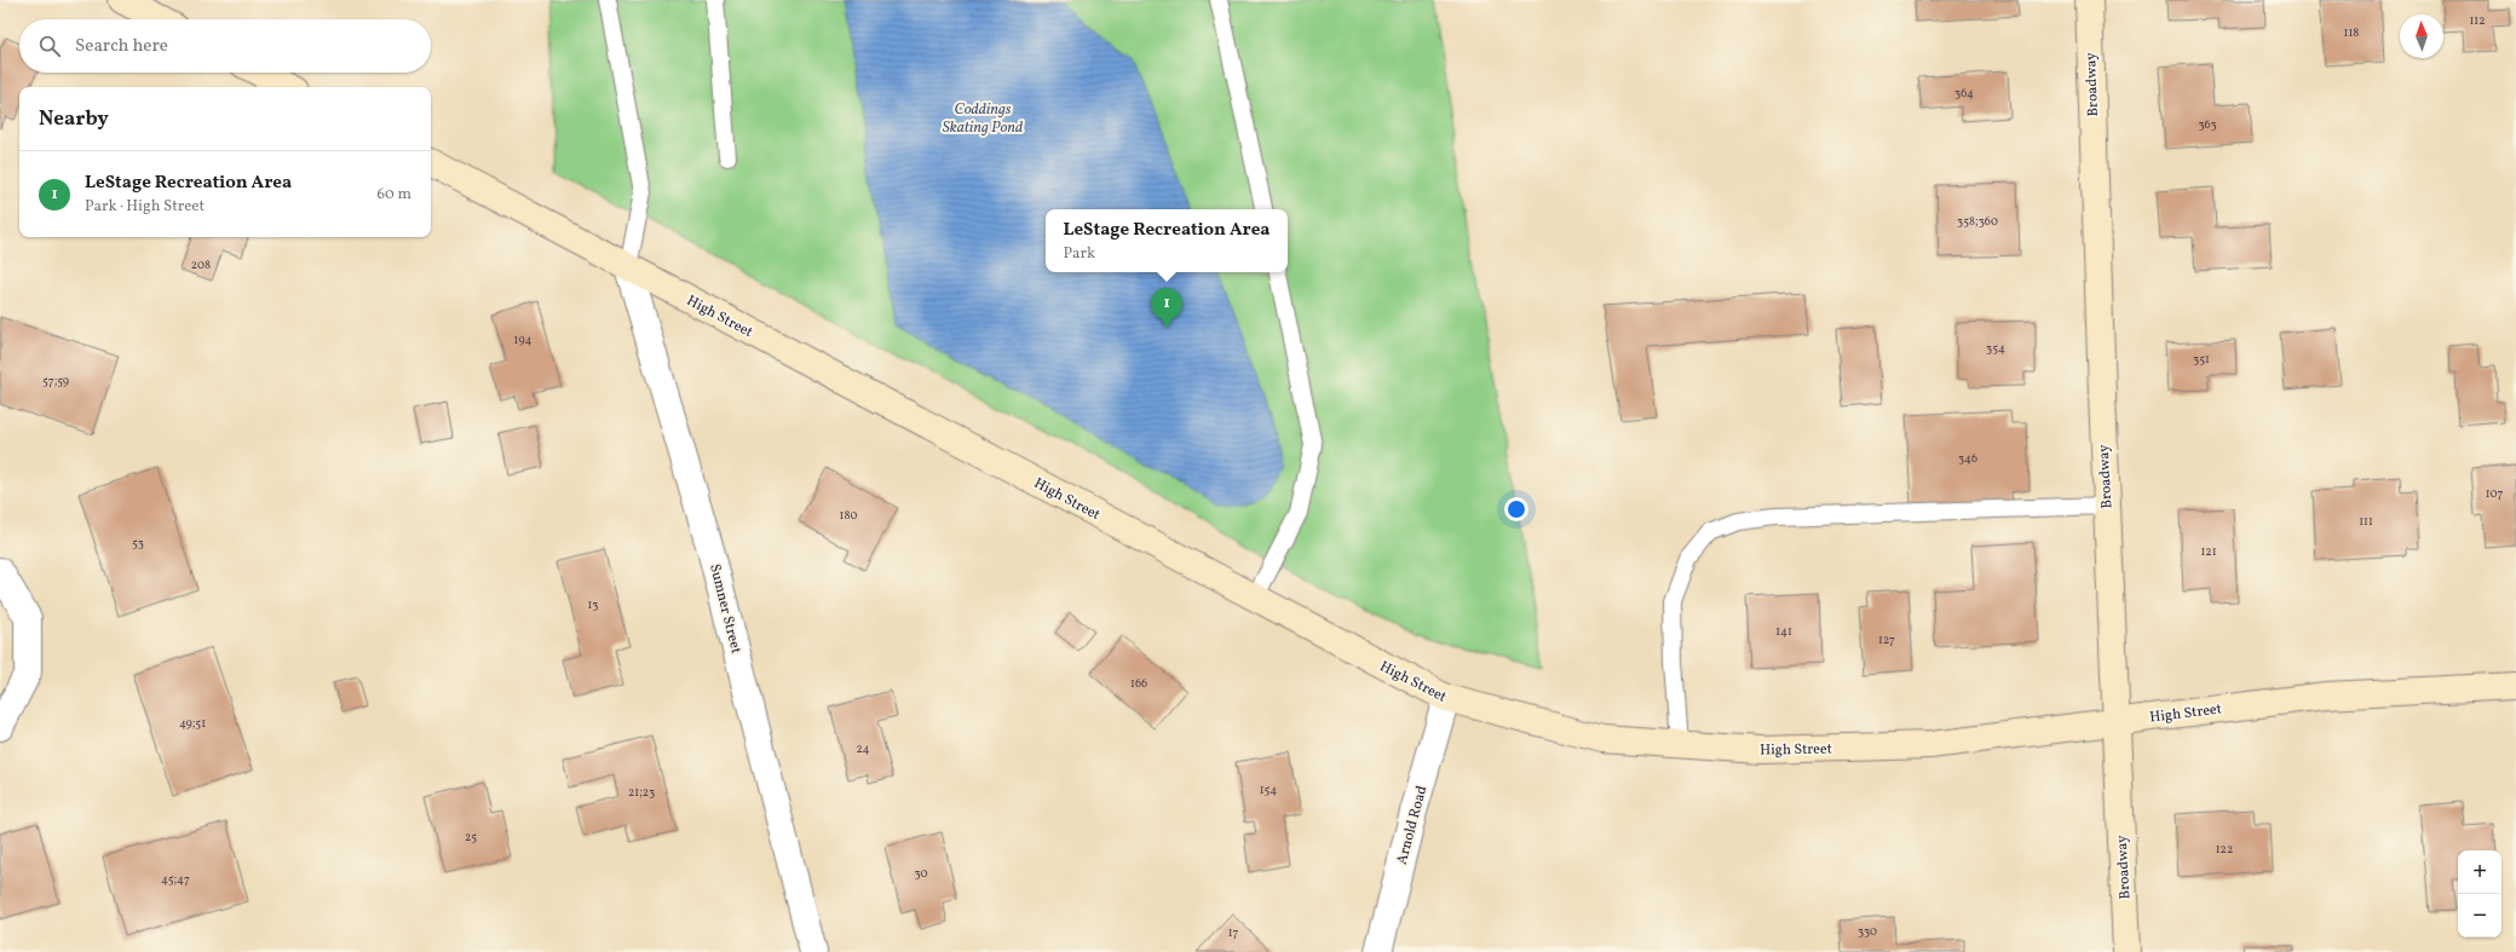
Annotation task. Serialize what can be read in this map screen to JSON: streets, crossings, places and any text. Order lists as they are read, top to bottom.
{
  "streets": {
    "street": [
      "Broadway",
      "High Street",
      "Sumner Street",
      "Arnold Road"
    ]
  },
  "crossings": [
    ["Broadway", "High Street"],
    ["High Street", "Sumner Street"],
    ["High Street", "Arnold Road"]
  ],
  "water": ["Coddings Skating Pond"],
  "house_numbers": [
    "112",
    "118",
    "364",
    "363",
    "358;360",
    "208",
    "194",
    "354",
    "351",
    "57;59",
    "346",
    "107",
    "180",
    "111",
    "53",
    "121",
    "13",
    "141",
    "127",
    "166",
    "49;51",
    "24",
    "154",
    "21;23",
    "25",
    "122",
    "30",
    "45;47",
    "330",
    "17"
  ],
  "north": "top",
  "page": {
    "search": "Search here",
    "heading": "Nearby",
    "list": [
      {
        "mark": "1",
        "name": "LeStage Recreation Area",
        "note": "Park · High Street",
        "value": "60 m"
      }
    ],
    "popup": ["LeStage Recreation Area", "Park"],
    "pins": "1",
    "map_buttons": ["+", "−"]
  }
}
